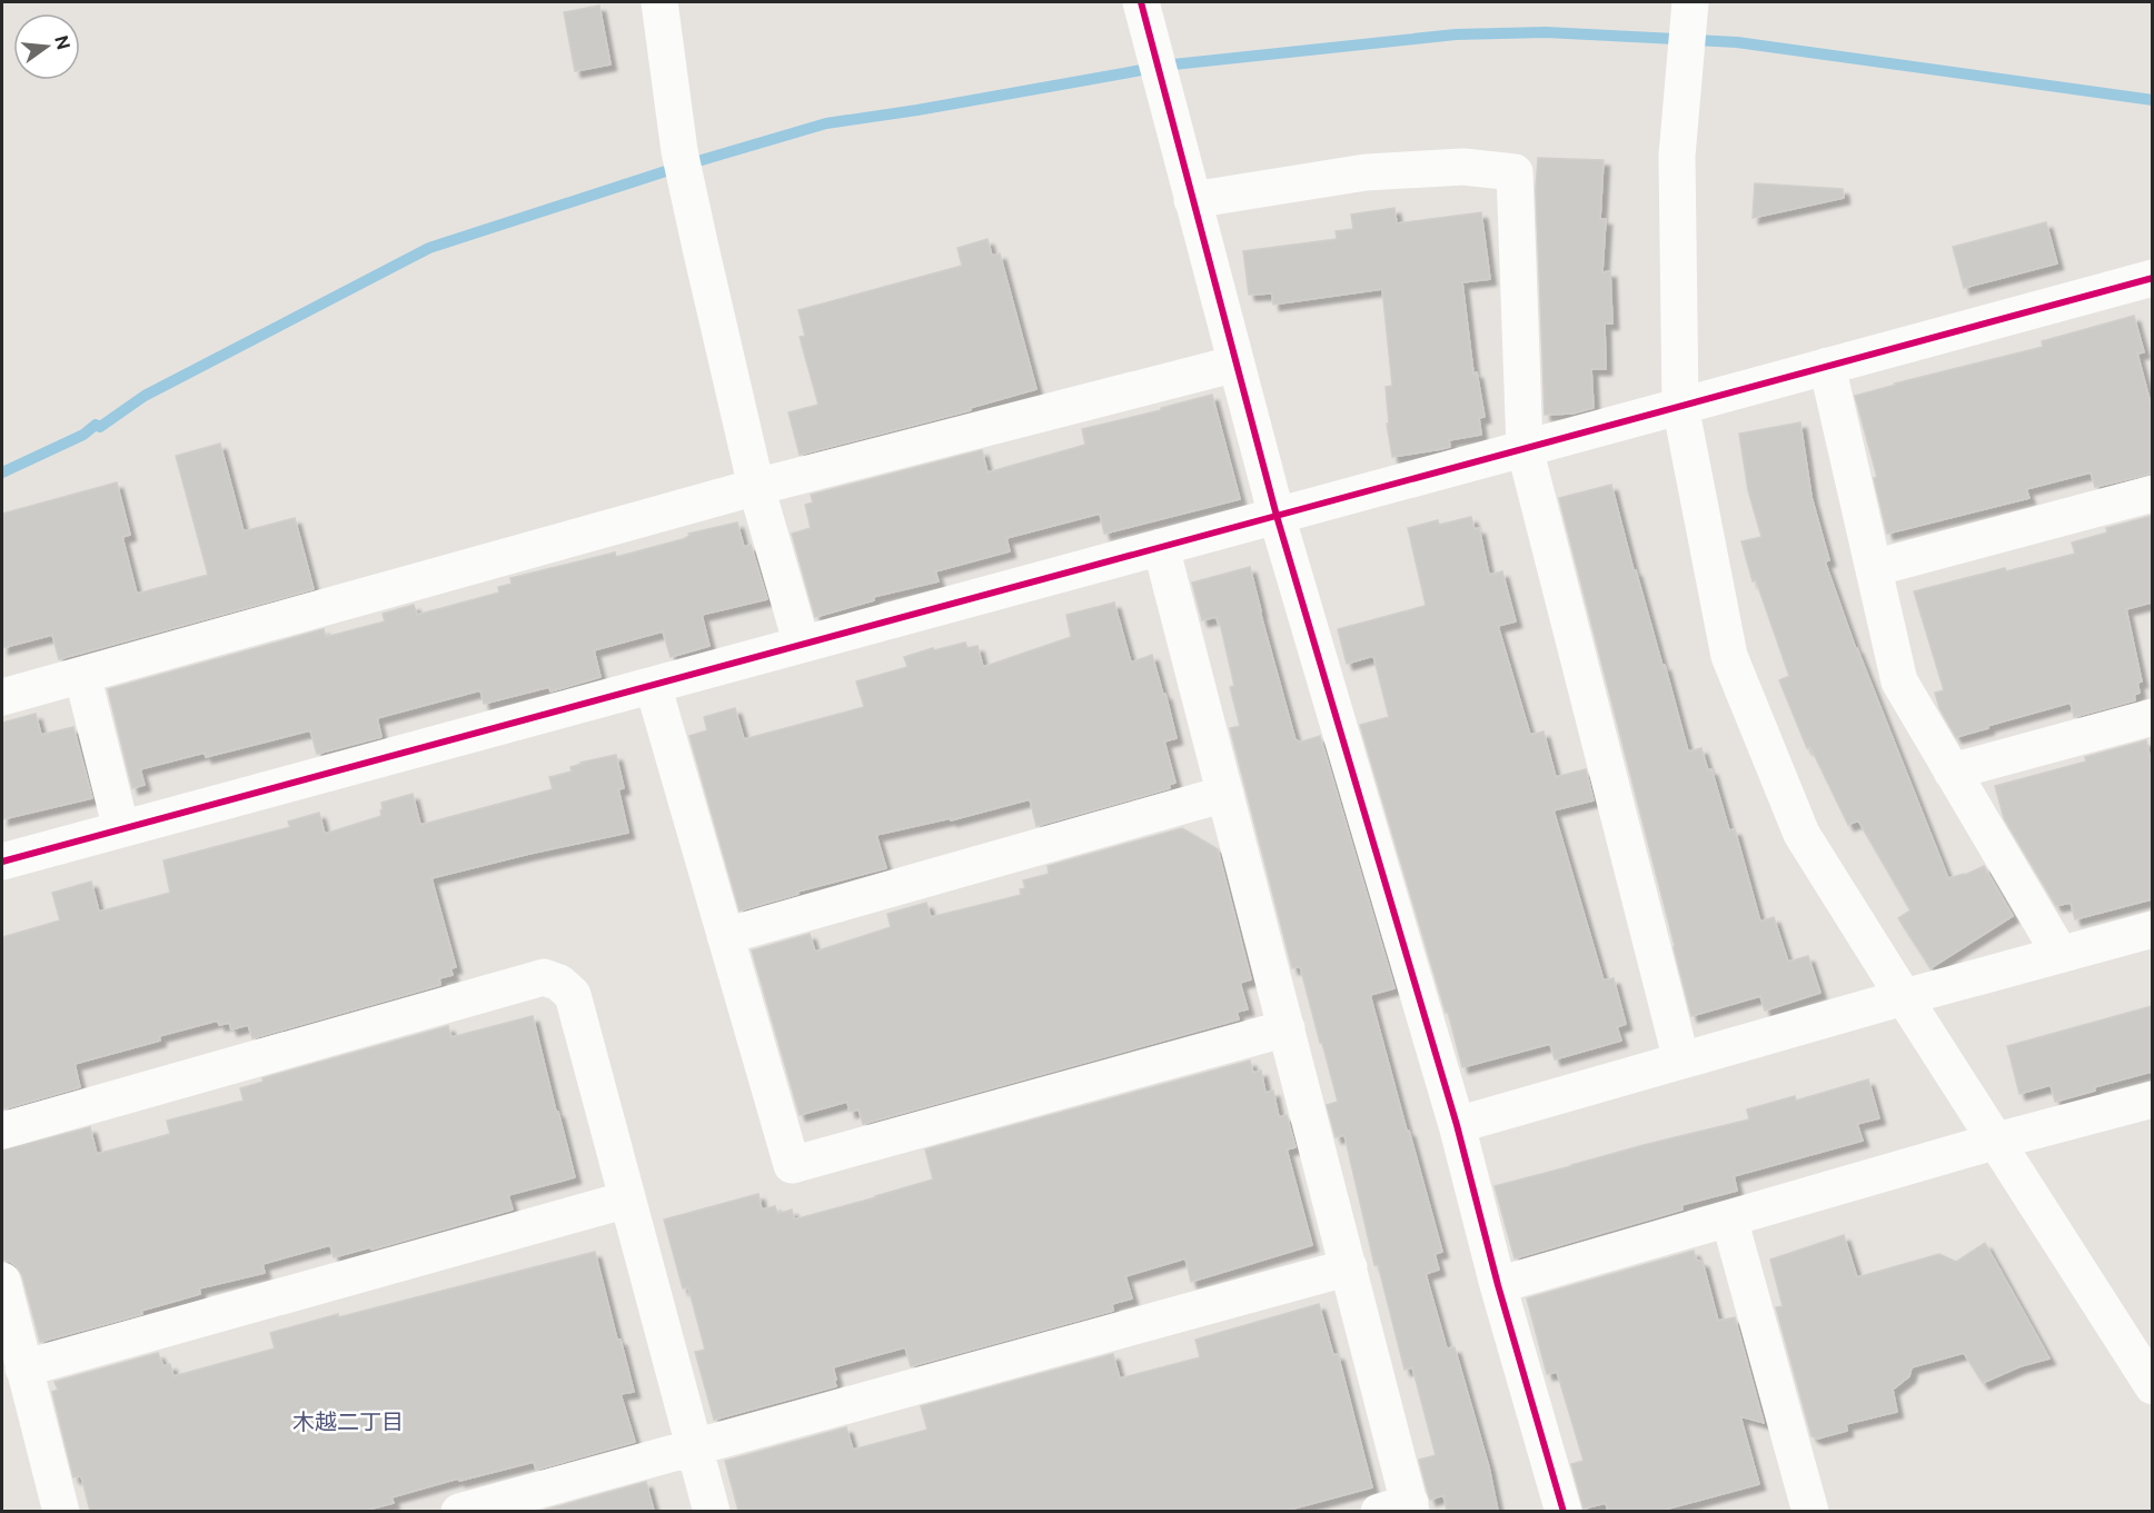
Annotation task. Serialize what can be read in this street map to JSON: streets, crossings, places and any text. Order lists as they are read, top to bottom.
{
  "districts": ["木越二丁目"],
  "north": "right"
}
